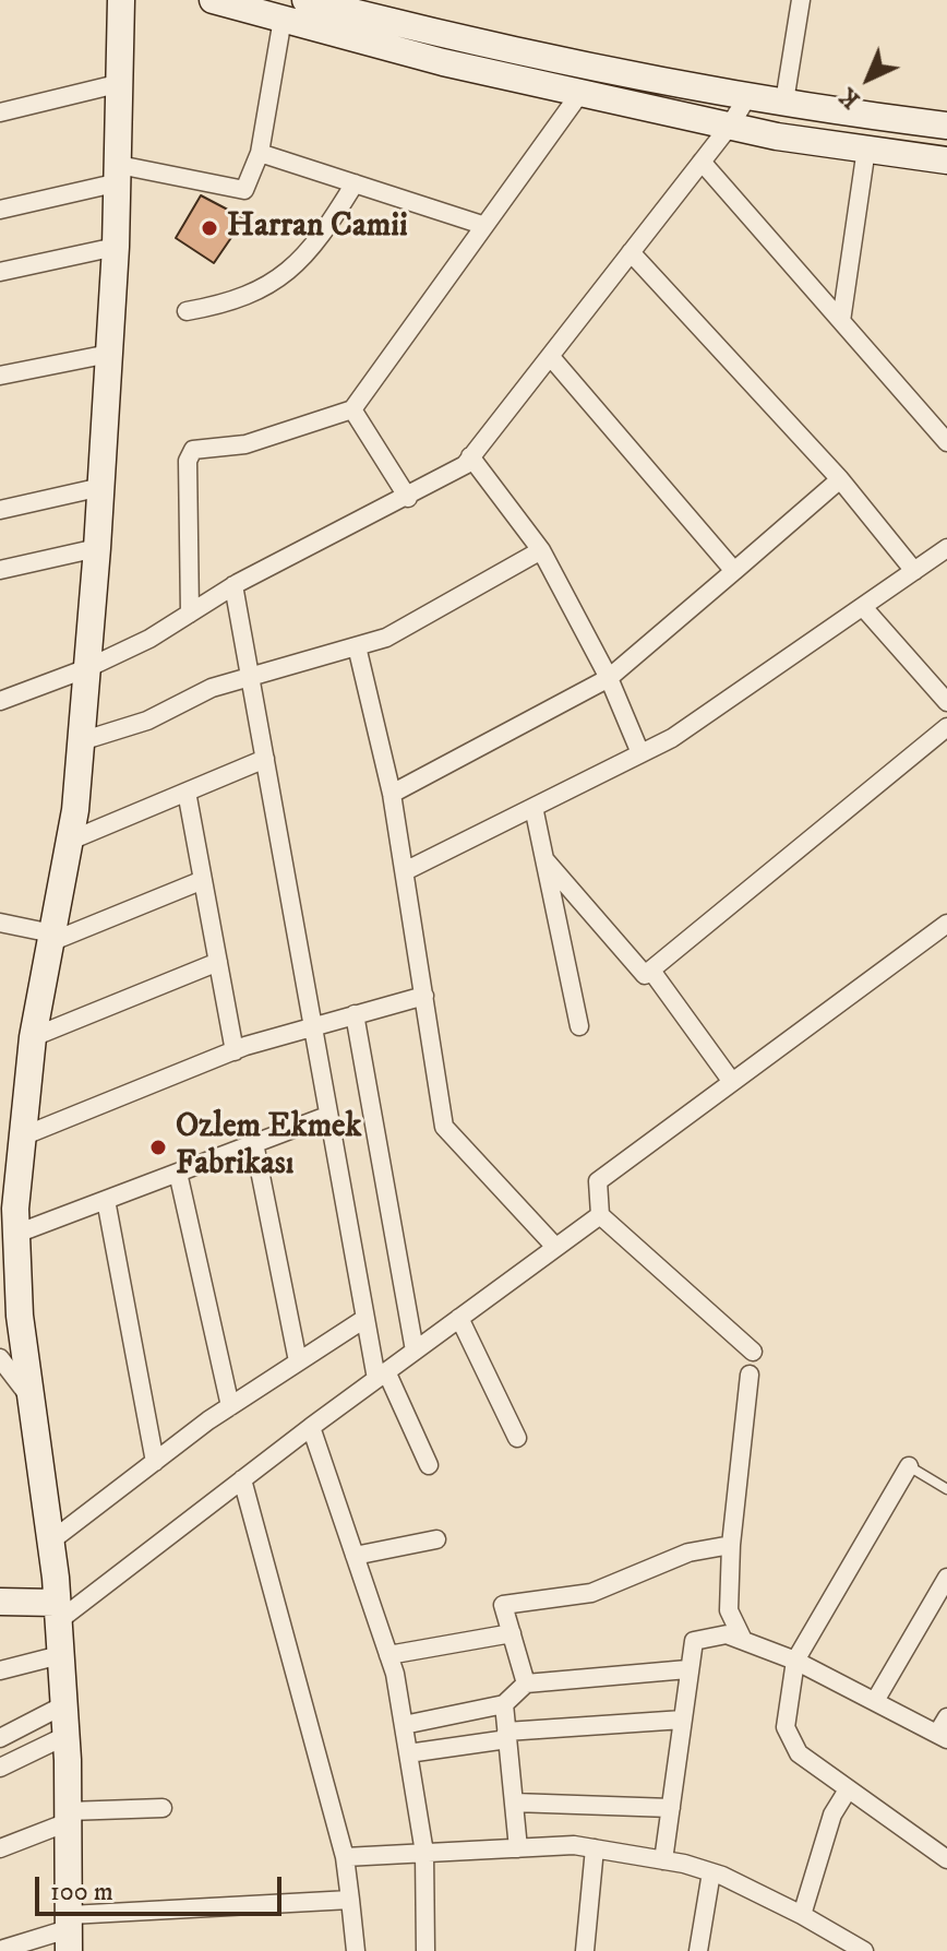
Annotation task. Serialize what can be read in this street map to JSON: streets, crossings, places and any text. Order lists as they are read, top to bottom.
{
  "places": ["Harran Camii", "Ozlem Ekmek Fabrikası"],
  "scale_bar": "100 m",
  "north": "bottom left"
}
